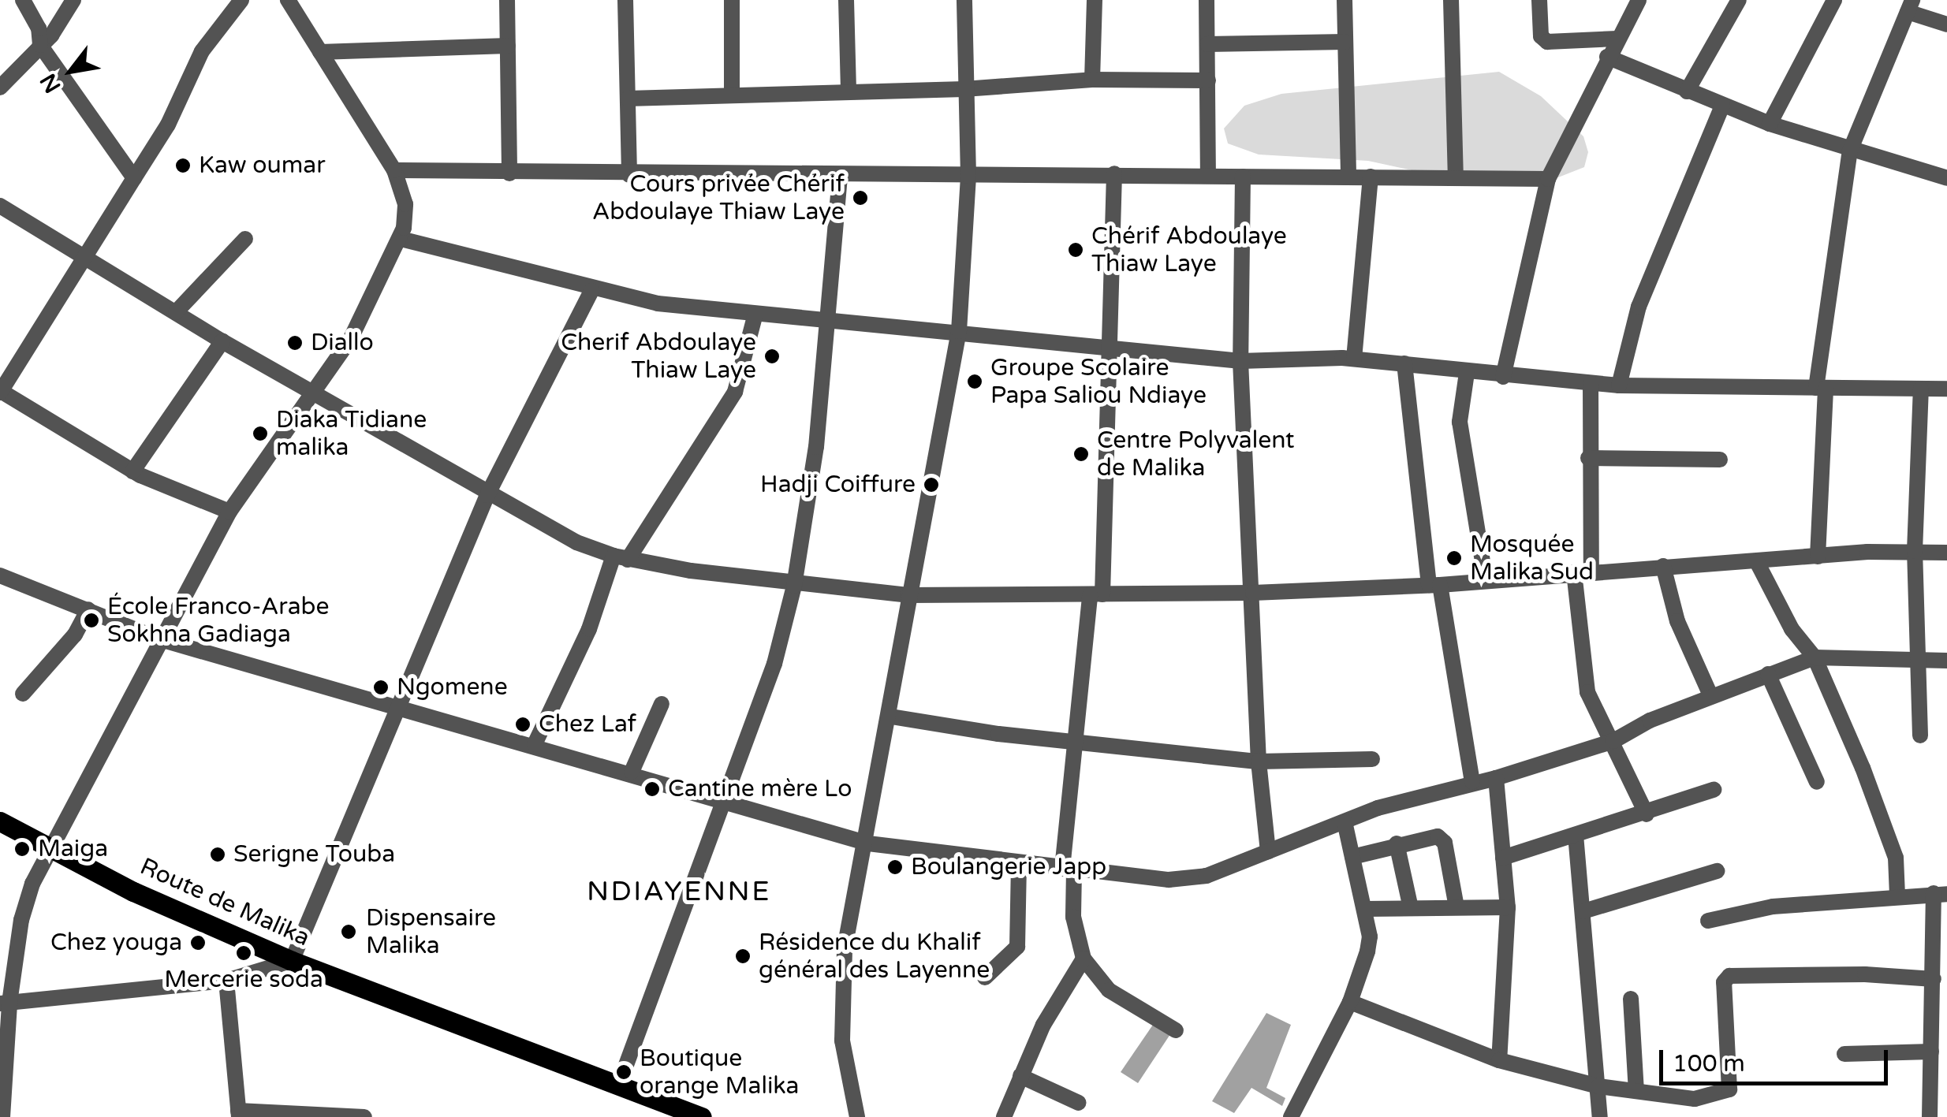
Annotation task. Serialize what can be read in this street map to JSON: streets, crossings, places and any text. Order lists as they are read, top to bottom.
{
  "streets": {
    "main road": ["Route de Malika"]
  },
  "districts": ["NDIAYENNE"],
  "places": [
    "Kaw oumar",
    "Cours privée Chérif Abdoulaye Thiaw Laye",
    "Chérif Abdoulaye Thiaw Laye",
    "Diallo",
    "Cherif Abdoulaye Thiaw Laye",
    "Groupe Scolaire Papa Saliou Ndiaye",
    "Diaka Tidiane malika",
    "Centre Polyvalent de Malika",
    "Hadji Coiffure",
    "Mosquée Malika Sud",
    "École Franco-Arabe Sokhna Gadiaga",
    "Ngomene",
    "Chez Laf",
    "Cantine mère Lo",
    "Maiga",
    "Serigne Touba",
    "Boulangerie Japp",
    "Dispensaire Malika",
    "Chez youga",
    "Mercerie soda",
    "Résidence du Khalif général des Layenne",
    "Boutique orange Malika"
  ],
  "scale_bar": "100 m",
  "north": "bottom left"
}
